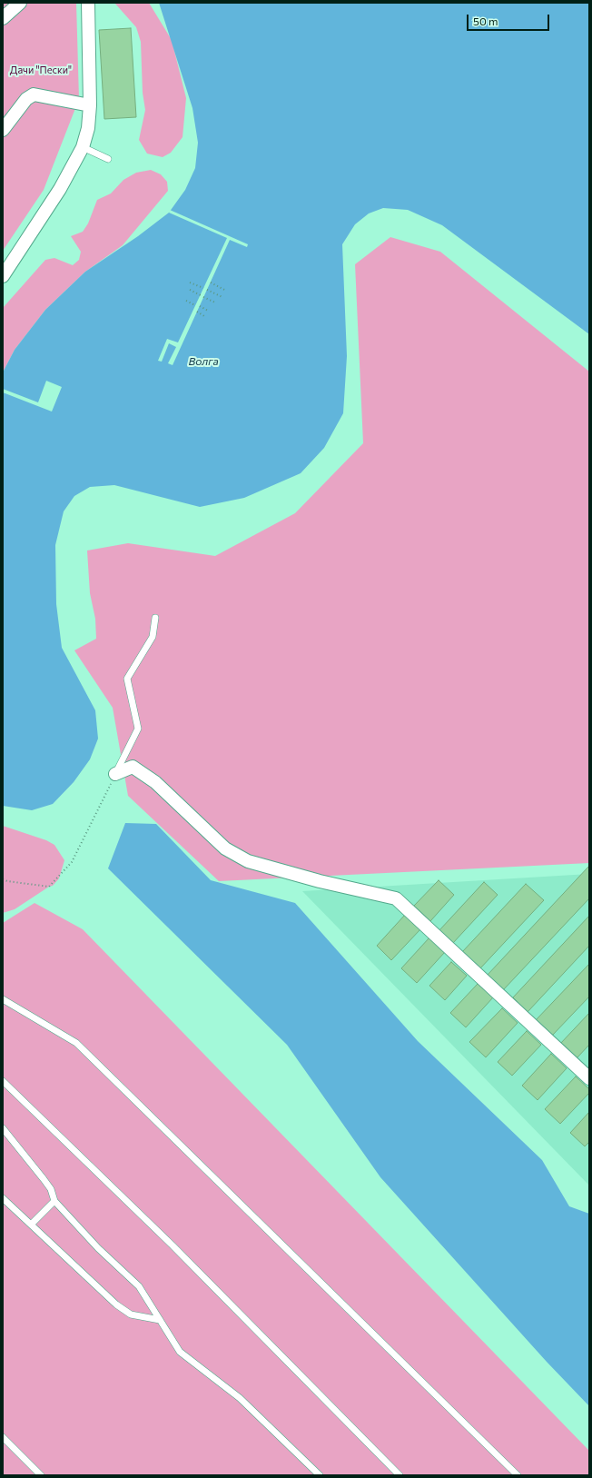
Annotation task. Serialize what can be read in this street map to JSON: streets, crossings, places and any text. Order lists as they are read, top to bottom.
{
  "water": ["Волга"],
  "parks": ["Дачи \"Пески\""],
  "scale_bar": "50 m"
}
